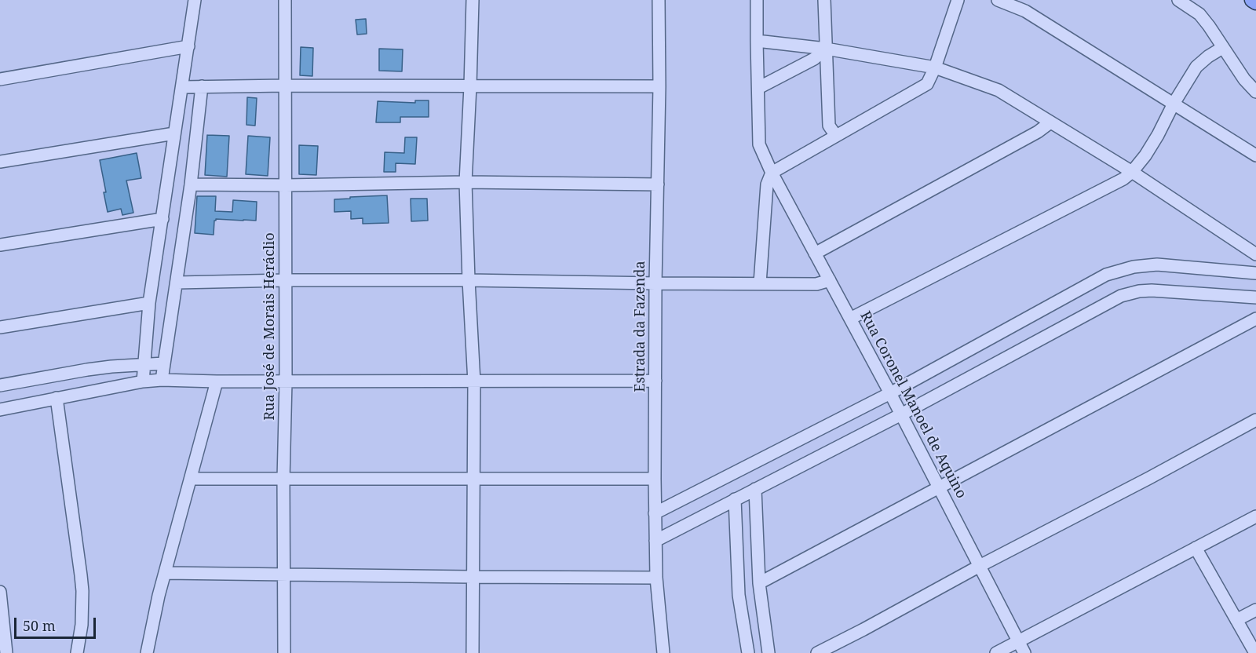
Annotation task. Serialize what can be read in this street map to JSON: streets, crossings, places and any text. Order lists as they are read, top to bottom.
{
  "streets": {
    "street": ["Rua José de Morais Heráclio", "Estrada da Fazenda", "Rua Coronel Manoel de Aquino"]
  },
  "scale_bar": "50 m"
}
